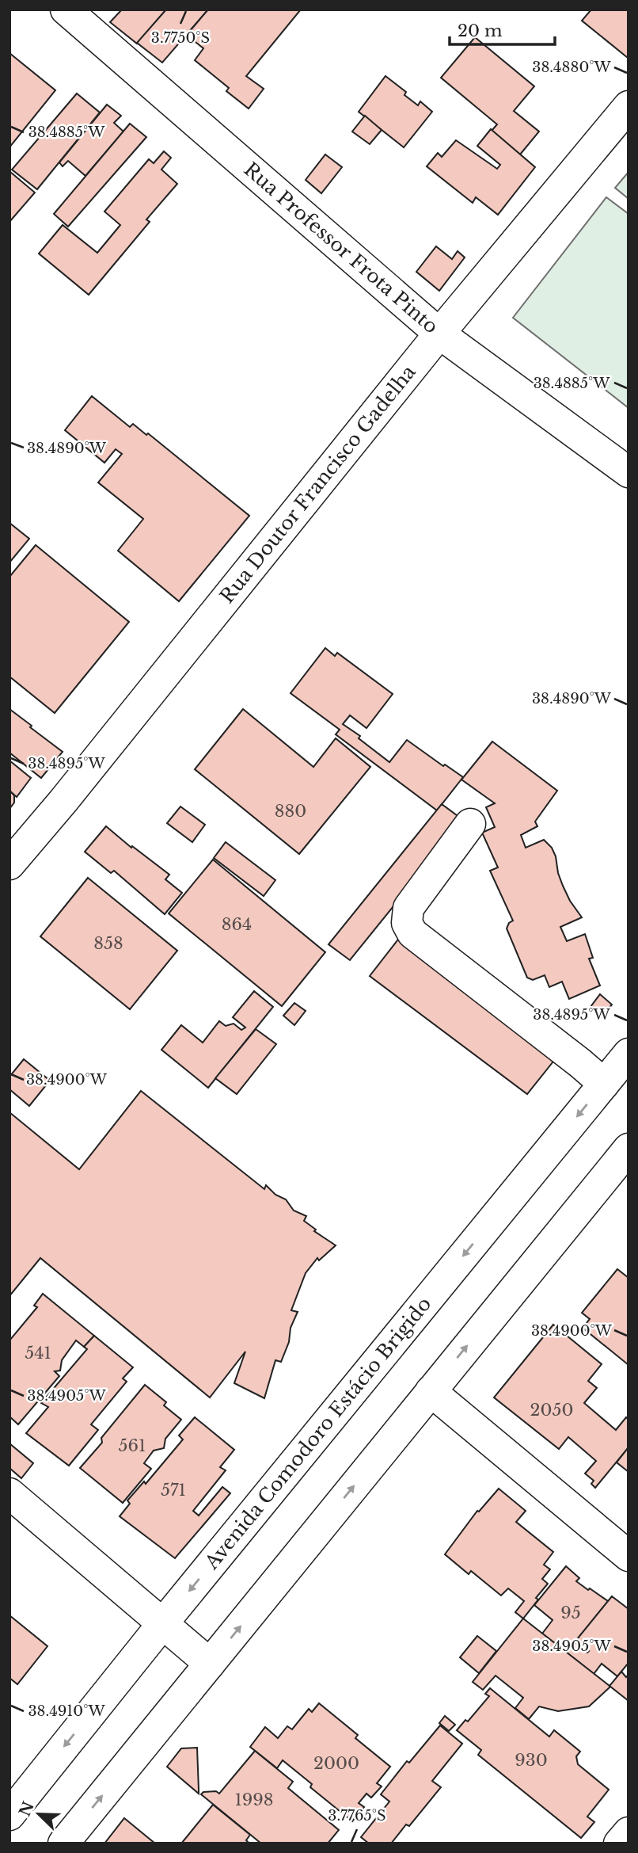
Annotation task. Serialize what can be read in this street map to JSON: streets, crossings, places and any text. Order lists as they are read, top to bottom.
{
  "streets": {
    "street": ["Rua Professor Frota Pinto", "Rua Doutor Francisco Gadelha", "Avenida Comodoro Estácio Brigido"]
  },
  "crossings": [
    ["Rua Professor Frota Pinto", "Rua Doutor Francisco Gadelha"]
  ],
  "house_numbers": [
    "880",
    "864",
    "858",
    "541",
    "2050",
    "561",
    "571",
    "95",
    "930",
    "2000",
    "1998"
  ],
  "scale_bar": "20 m",
  "north": "top left",
  "coordinates": [
    "3.7750°S",
    "38.4880°W",
    "38.4885°W",
    "38.4890°W",
    "38.4895°W",
    "38.4900°W",
    "38.4905°W",
    "38.4910°W",
    "3.7765°S"
  ]
}
